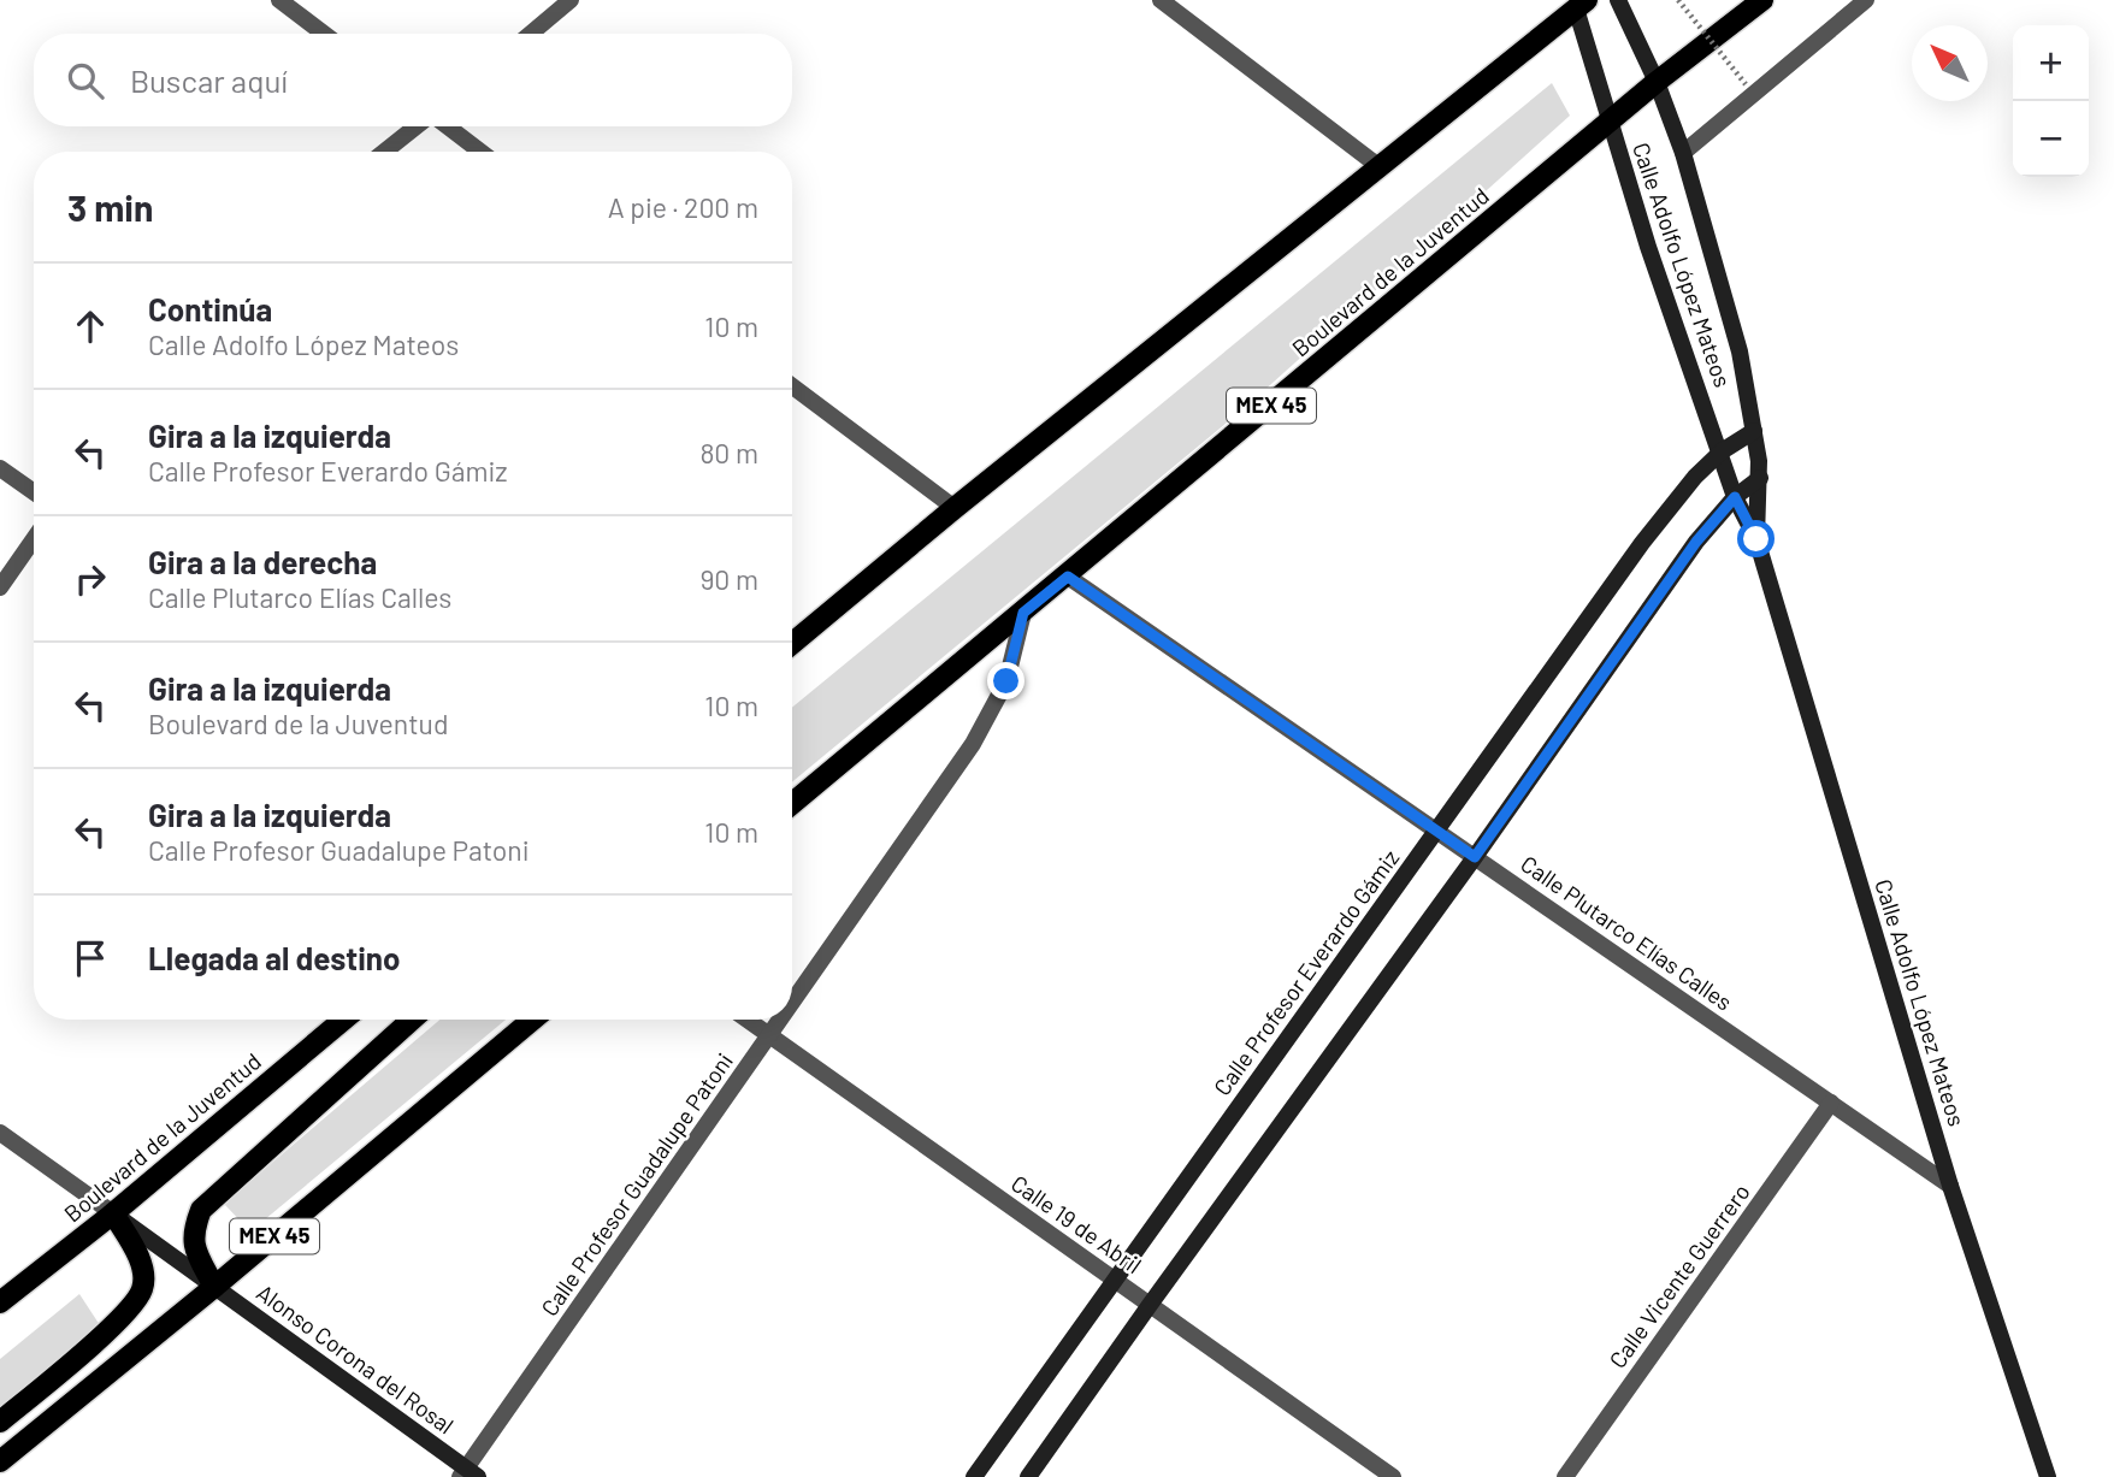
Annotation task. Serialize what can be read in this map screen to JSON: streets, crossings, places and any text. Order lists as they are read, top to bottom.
{
  "streets": {
    "main road": [
      "Calle Adolfo López Mateos",
      "Boulevard de la Juventud",
      "MEX 45",
      "Calle Profesor Everardo Gámiz",
      "Alonso Corona del Rosal"
    ],
    "street": [
      "Calle Plutarco Elías Calles",
      "Calle Profesor Guadalupe Patoni",
      "Calle 19 de Abril",
      "Calle Vicente Guerrero"
    ]
  },
  "crossings": [
    ["Calle Adolfo López Mateos", "Boulevard de la Juventud"],
    ["Calle Adolfo López Mateos", "Calle Plutarco Elías Calles"],
    ["Calle Adolfo López Mateos", "Calle Profesor Everardo Gámiz"],
    ["Boulevard de la Juventud", "Calle Plutarco Elías Calles"],
    ["Boulevard de la Juventud", "Calle Profesor Guadalupe Patoni"],
    ["Boulevard de la Juventud", "Alonso Corona del Rosal"],
    ["MEX 45", "Alonso Corona del Rosal"],
    ["Calle Plutarco Elías Calles", "Calle Profesor Everardo Gámiz"],
    ["Calle Plutarco Elías Calles", "Calle Vicente Guerrero"],
    ["Calle Profesor Everardo Gámiz", "Calle 19 de Abril"],
    ["Calle Profesor Guadalupe Patoni", "Calle 19 de Abril"],
    ["Calle Profesor Guadalupe Patoni", "Alonso Corona del Rosal"]
  ],
  "north": "top left",
  "page": {
    "map_buttons": ["+", "−"],
    "search": "Buscar aquí",
    "heading": ["3 min", "A pie · 200 m"],
    "list": [
      ["Continúa", "Calle Adolfo López Mateos", "10 m"],
      ["Gira a la izquierda", "Calle Profesor Everardo Gámiz", "80 m"],
      ["Gira a la derecha", "Calle Plutarco Elías Calles", "90 m"],
      ["Gira a la izquierda", "Boulevard de la Juventud", "10 m"],
      ["Gira a la izquierda", "Calle Profesor Guadalupe Patoni", "10 m"],
      "Llegada al destino"
    ]
  }
}
